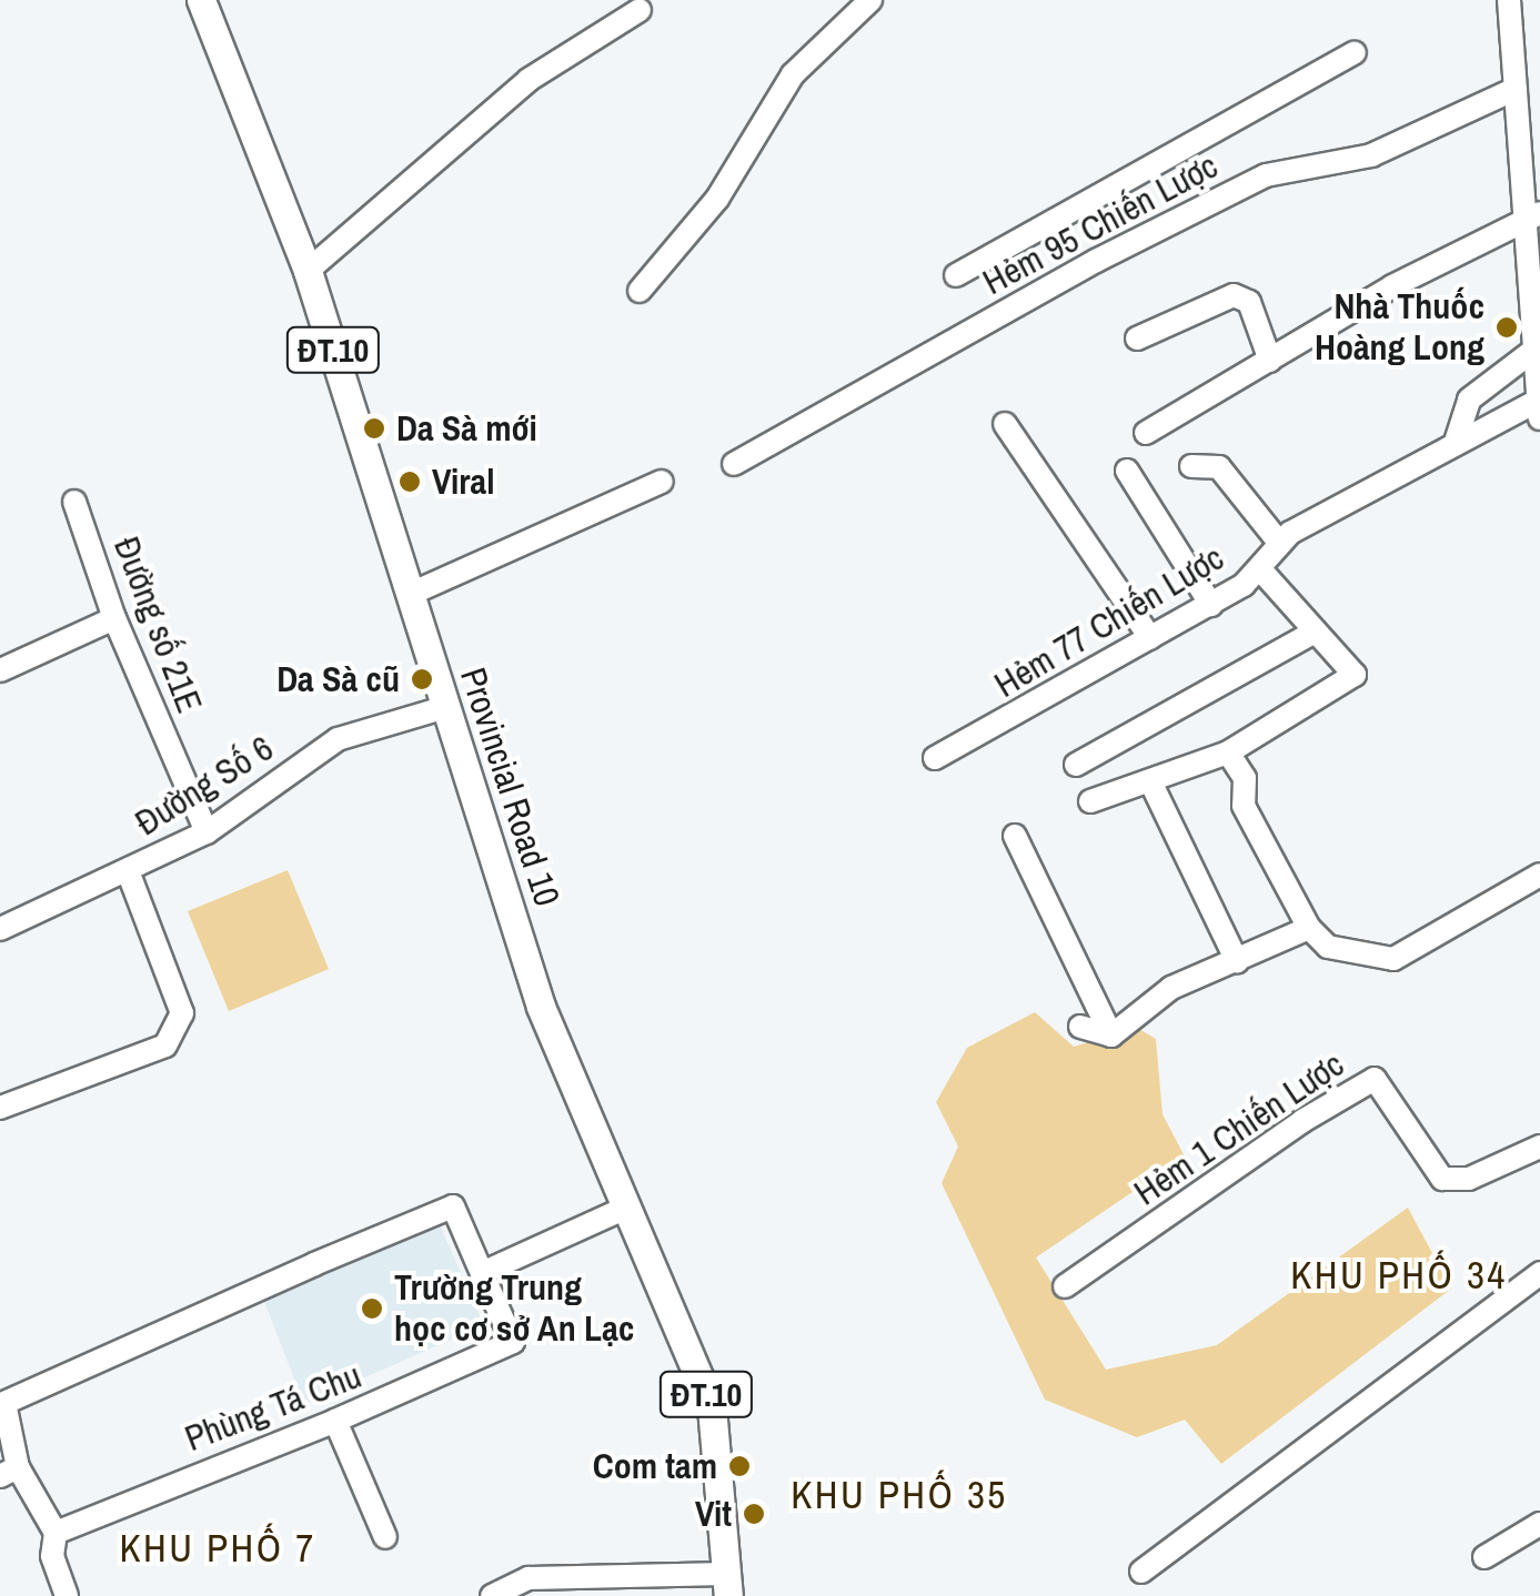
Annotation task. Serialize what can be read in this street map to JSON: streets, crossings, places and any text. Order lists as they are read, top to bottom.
{
  "streets": {
    "main road": ["ĐT.10", "Provincial Road 10"],
    "street": [
      "Hẻm 95 Chiến Lược",
      "Hẻm 77 Chiến Lược",
      "Đường số 21E",
      "Đường Số 6",
      "Hẻm 1 Chiến Lược",
      "Phùng Tá Chu"
    ]
  },
  "crossings": [
    ["Đường số 21E", "Đường Số 6"],
    ["Đường Số 6", "Provincial Road 10"]
  ],
  "districts": ["KHU PHỐ 34", "KHU PHỐ 35", "KHU PHỐ 7"],
  "places": [
    "Nhà Thuốc Hoàng Long",
    "Da Sà mới",
    "Viral",
    "Da Sà cũ",
    "Trường Trung học cơ sở An Lạc",
    "Com tam",
    "Vit"
  ]
}
